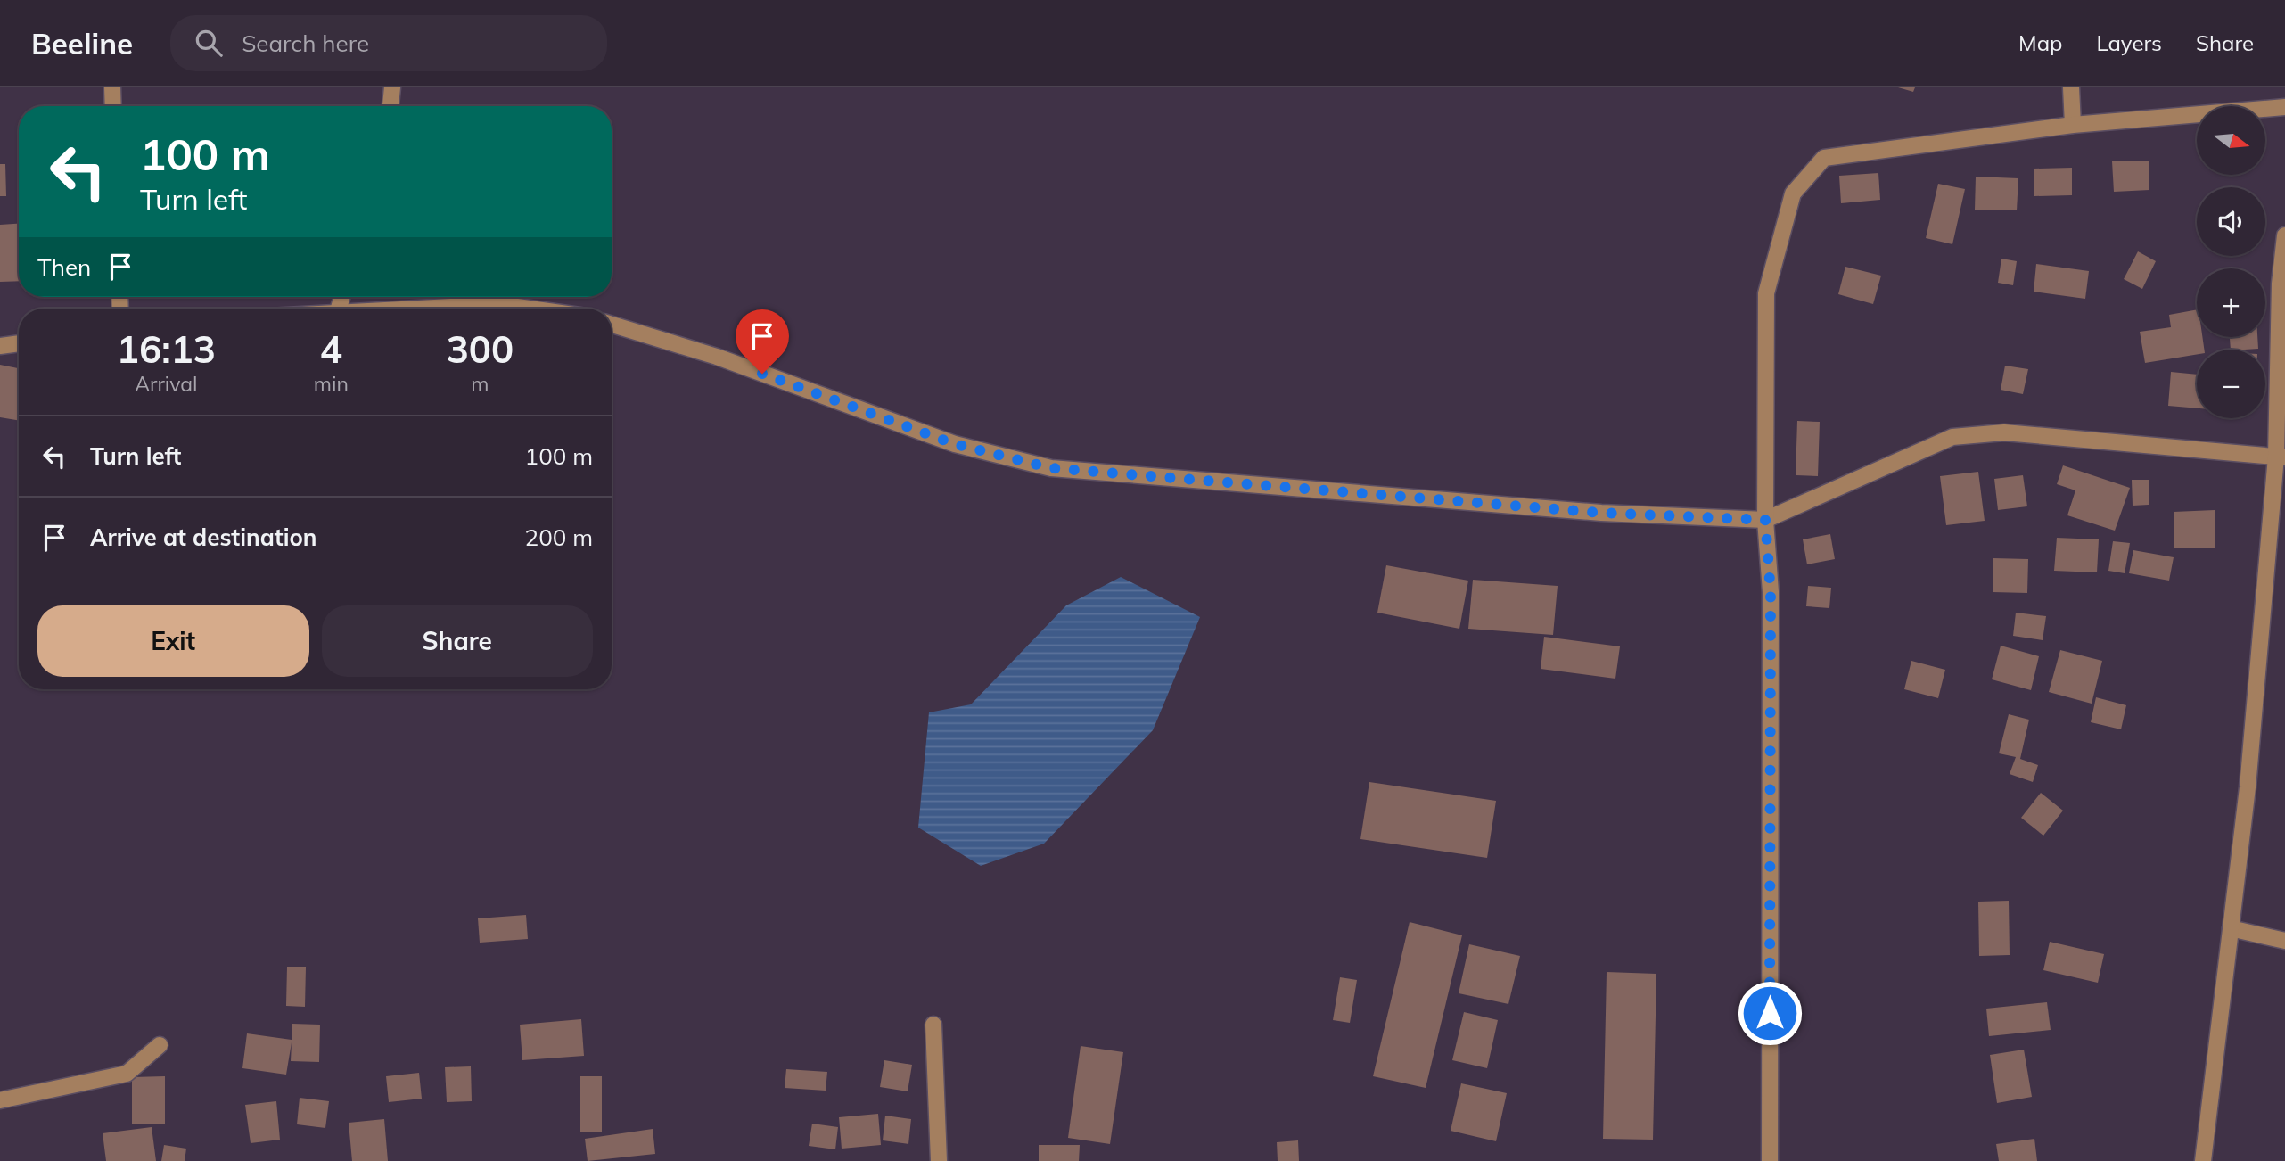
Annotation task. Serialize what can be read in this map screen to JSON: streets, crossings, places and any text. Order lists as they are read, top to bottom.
{
  "north": "right",
  "page": {
    "header": "Beeline",
    "search": "Search here",
    "nav": ["Map", "Layers", "Share"],
    "map_buttons": ["+", "−"],
    "turn": ["100 m", "Turn left"],
    "then": "Then",
    "eta": [
      "16:13",
      "Arrival",
      "4",
      "min",
      "300",
      "m"
    ],
    "list": [
      {
        "name": "Turn left",
        "value": "100 m"
      },
      {
        "name": "Arrive at destination",
        "value": "200 m"
      }
    ],
    "buttons": ["Exit", "Share"]
  }
}
